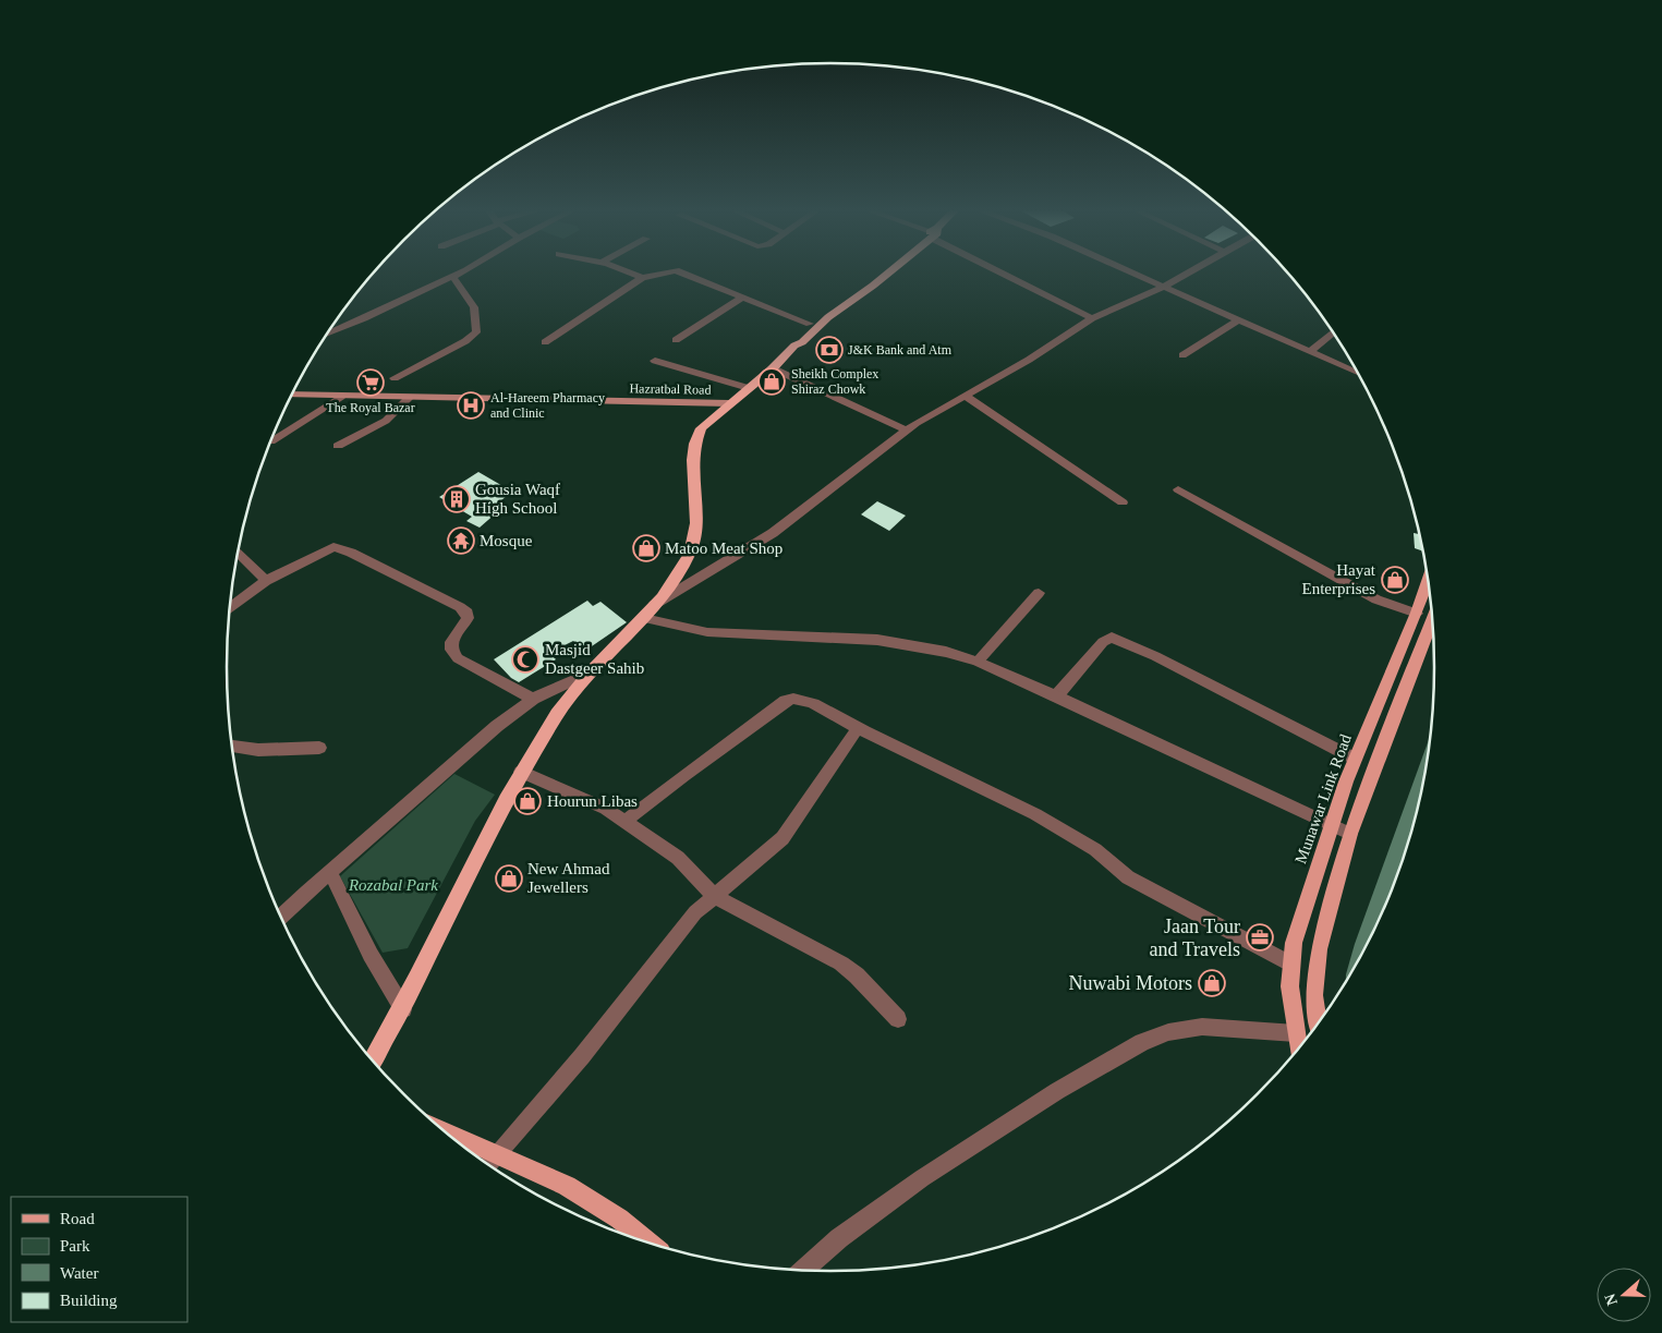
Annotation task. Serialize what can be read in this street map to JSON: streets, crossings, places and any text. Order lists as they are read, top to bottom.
{
  "streets": {
    "main road": ["Hazratbal Road", "Munawar Link Road"]
  },
  "parks": ["Rozabal Park"],
  "places": {
    "bank": ["J&K Bank and Atm"],
    "shop": [
      "Sheikh Complex Shiraz Chowk",
      "Matoo Meat Shop",
      "Hayat Enterprises",
      "Hourun Libas",
      "New Ahmad Jewellers",
      "Nuwabi Motors"
    ],
    "supermarket": ["The Royal Bazar"],
    "hospital": ["Al-Hareem Pharmacy and Clinic"],
    "building": ["Gousia Waqf High School"],
    "temple": ["Mosque"],
    "mosque": ["Masjid Dastgeer Sahib"],
    "office": ["Jaan Tour and Travels"]
  },
  "legend": [
    "Road",
    "Park",
    "Water",
    "Building"
  ],
  "north": "left"
}
